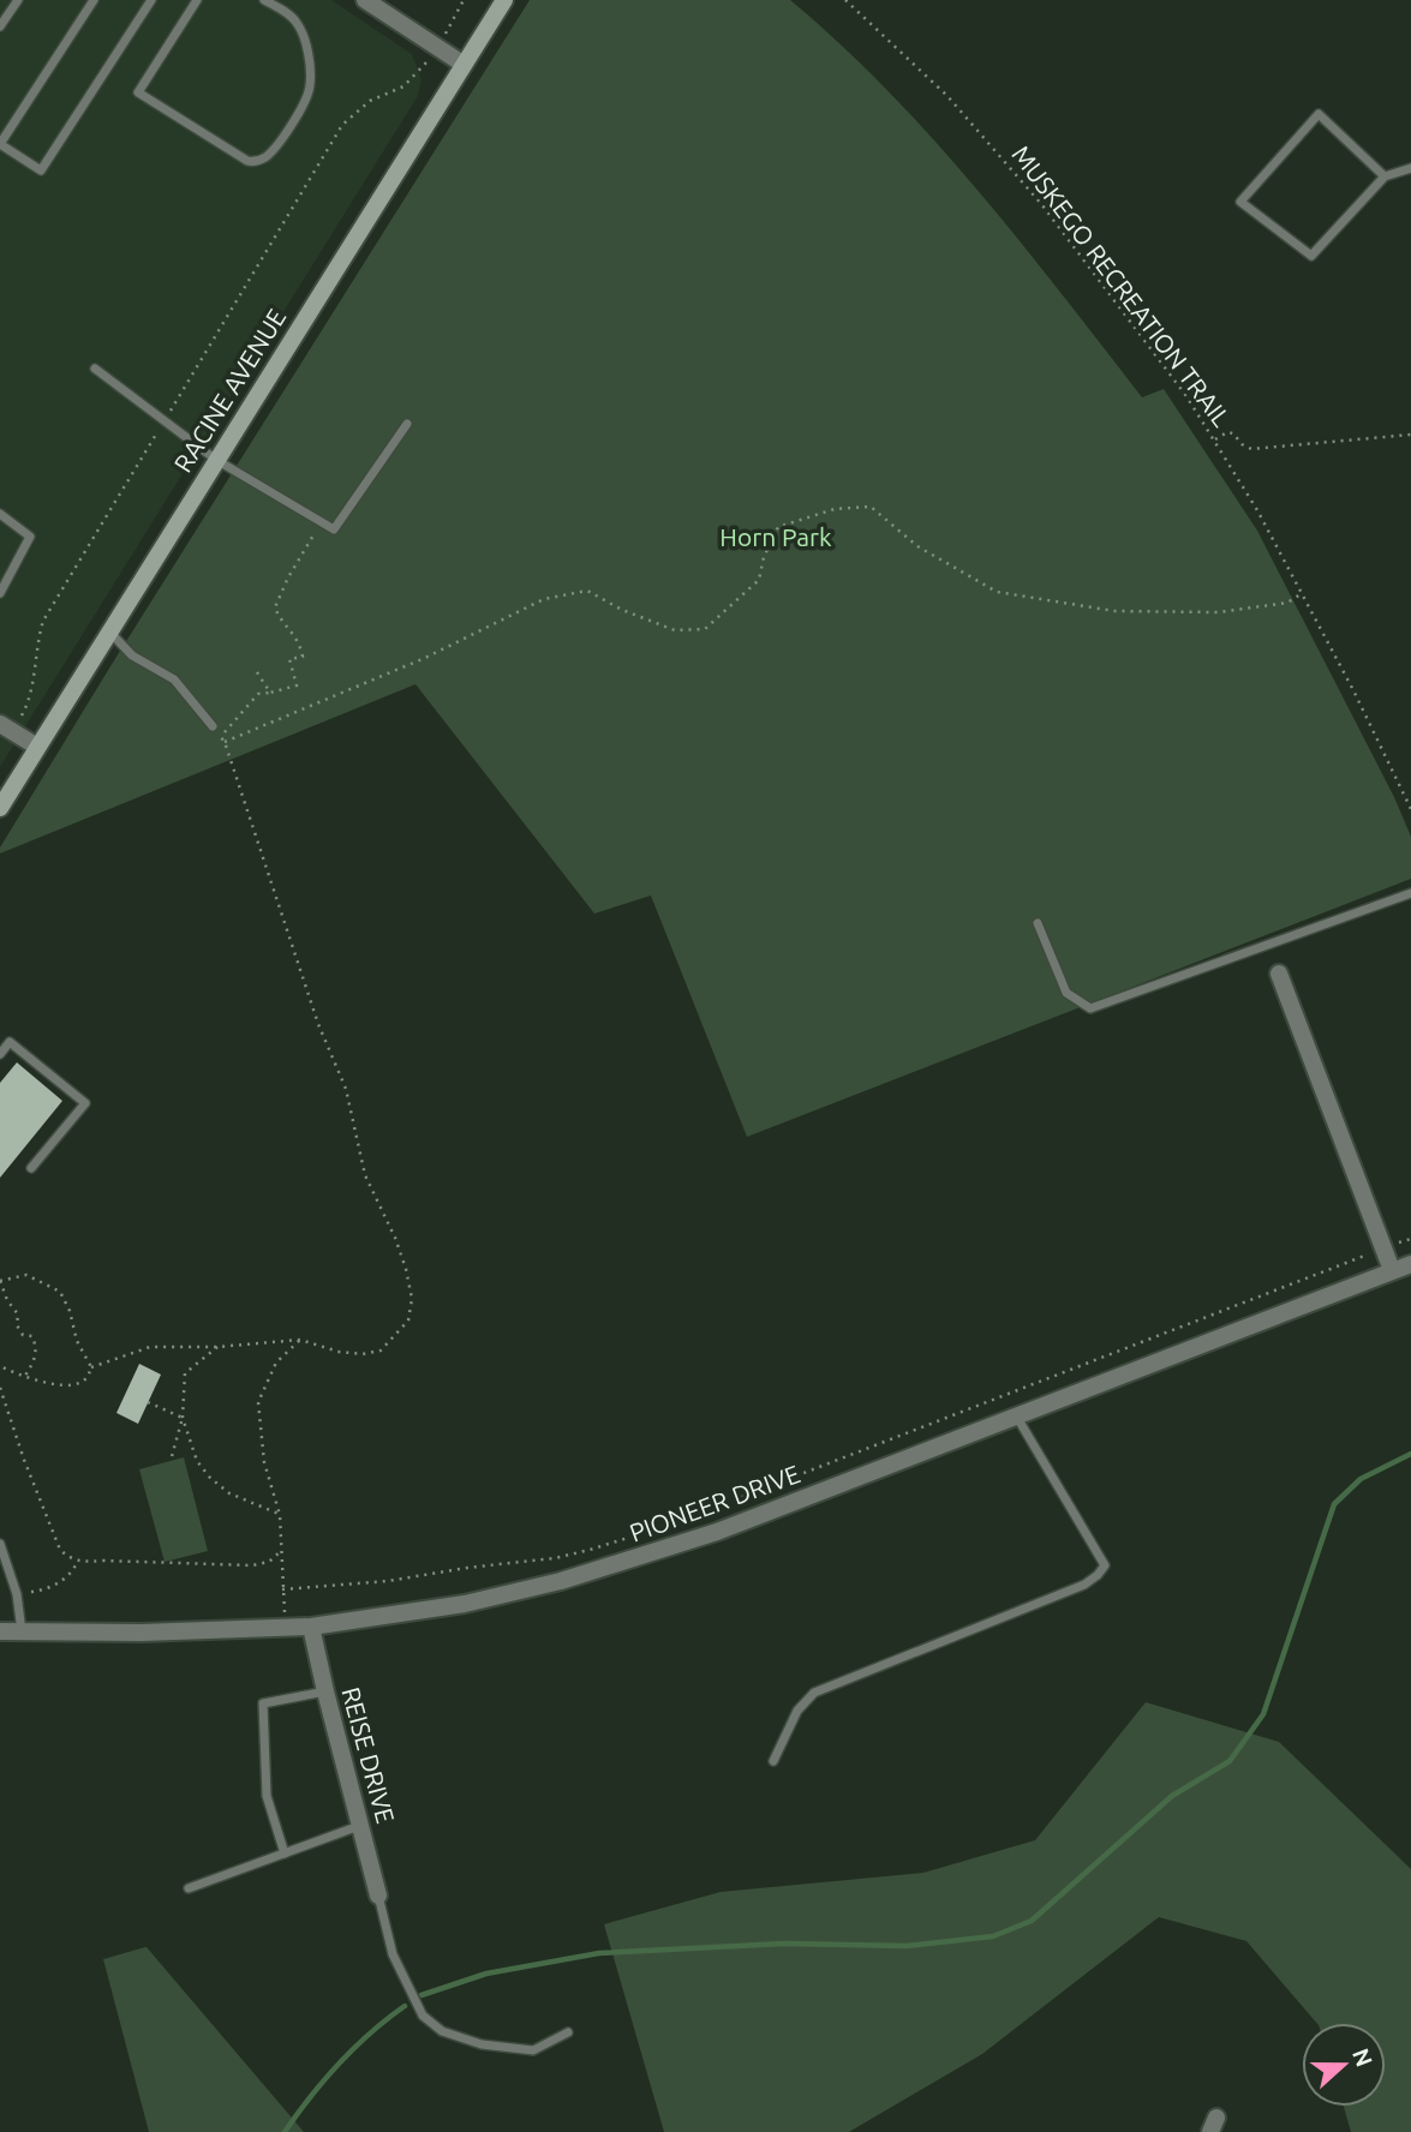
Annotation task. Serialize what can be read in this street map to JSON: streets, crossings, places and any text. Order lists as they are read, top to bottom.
{
  "streets": {
    "main road": ["RACINE AVENUE"],
    "street": ["PIONEER DRIVE", "REISE DRIVE"],
    "path": ["MUSKEGO RECREATION TRAIL"]
  },
  "crossings": [
    ["PIONEER DRIVE", "REISE DRIVE"]
  ],
  "parks": ["Horn Park"],
  "north": "right"
}
